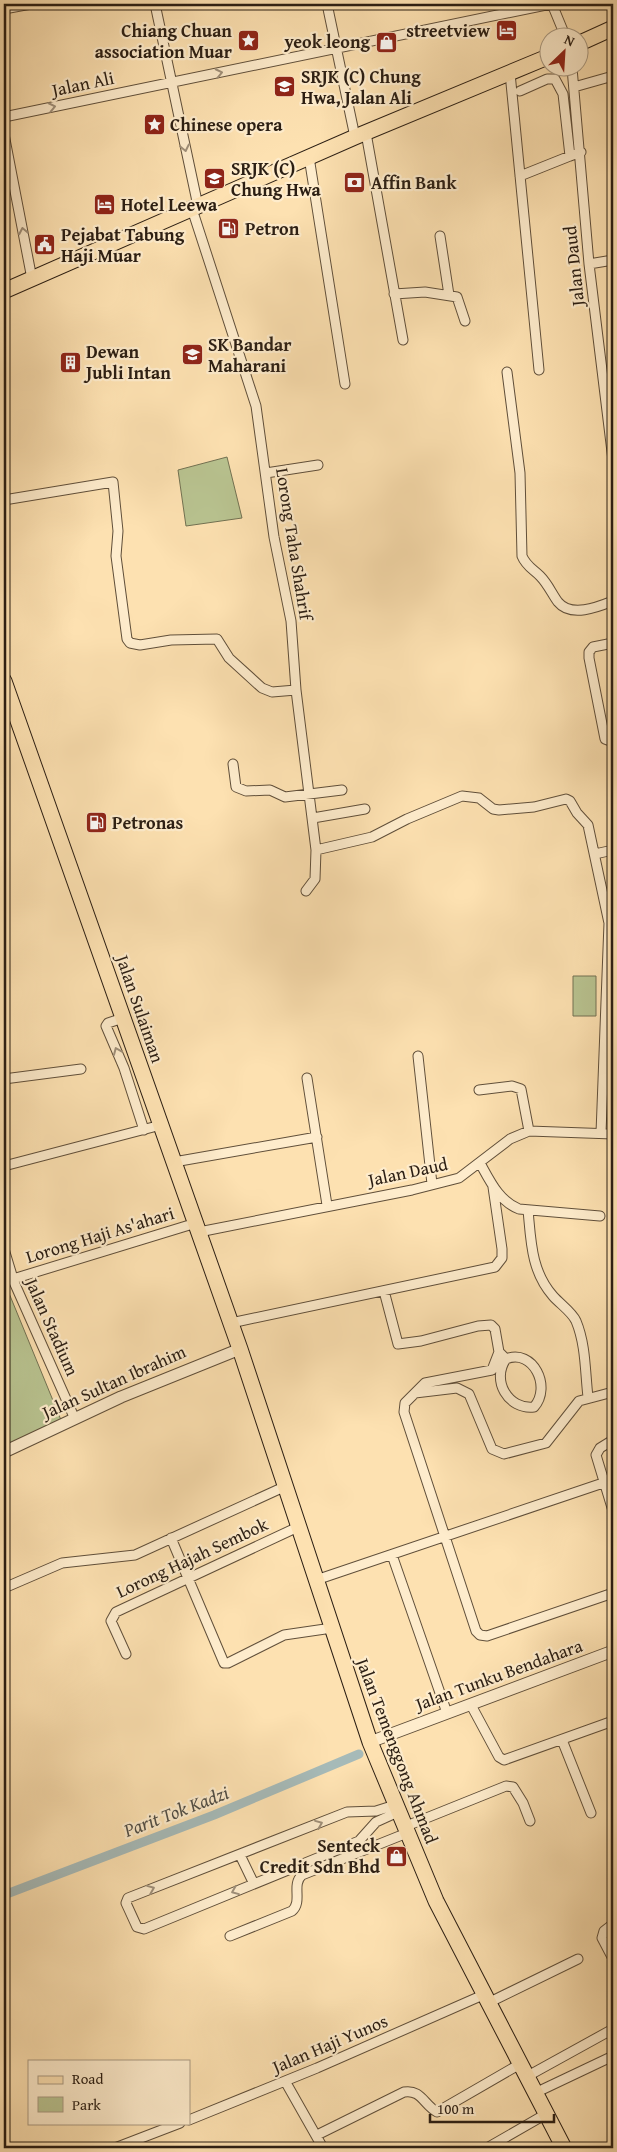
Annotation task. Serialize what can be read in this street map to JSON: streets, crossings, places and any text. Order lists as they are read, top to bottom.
{
  "streets": {
    "main road": ["Jalan Sulaiman", "Jalan Temenggong Ahmad"],
    "street": [
      "Jalan Ali",
      "Jalan Daud",
      "Lorong Taha Shahrif",
      "Lorong Haji As'ahari",
      "Jalan Stadium",
      "Jalan Sultan Ibrahim",
      "Lorong Hajah Sembok",
      "Jalan Tunku Bendahara",
      "Jalan Haji Yunos"
    ]
  },
  "crossings": [
    ["Jalan Ali", "Lorong Taha Shahrif"],
    ["Jalan Daud", "Jalan Sulaiman"],
    ["Jalan Daud", "Lorong Haji As'ahari"],
    ["Jalan Sulaiman", "Lorong Haji As'ahari"],
    ["Jalan Sulaiman", "Jalan Sultan Ibrahim"],
    ["Jalan Sulaiman", "Jalan Temenggong Ahmad"],
    ["Lorong Haji As'ahari", "Jalan Stadium"],
    ["Jalan Stadium", "Jalan Sultan Ibrahim"],
    ["Jalan Sultan Ibrahim", "Jalan Temenggong Ahmad"],
    ["Lorong Hajah Sembok", "Jalan Temenggong Ahmad"],
    ["Jalan Tunku Bendahara", "Jalan Temenggong Ahmad"],
    ["Jalan Temenggong Ahmad", "Jalan Haji Yunos"]
  ],
  "one_way": ["Jalan Ali"],
  "water": ["Parit Tok Kadzi"],
  "places": {
    "hotel": ["streetview", "Hotel Leewa"],
    "place": ["Chiang Chuan association Muar", "Chinese opera"],
    "shop": ["yeok leong", "Senteck Credit Sdn Bhd"],
    "school or university": ["SRJK (C) Chung Hwa, Jalan Ali", "SRJK (C) Chung Hwa", "SK Bandar Maharani"],
    "bank": ["Affin Bank"],
    "fuel station": ["Petron", "Petronas"],
    "public building": ["Pejabat Tabung Haji Muar"],
    "building": ["Dewan Jubli Intan"]
  },
  "legend": ["Road", "Park"],
  "scale_bar": "100 m",
  "north": "top right"
}
